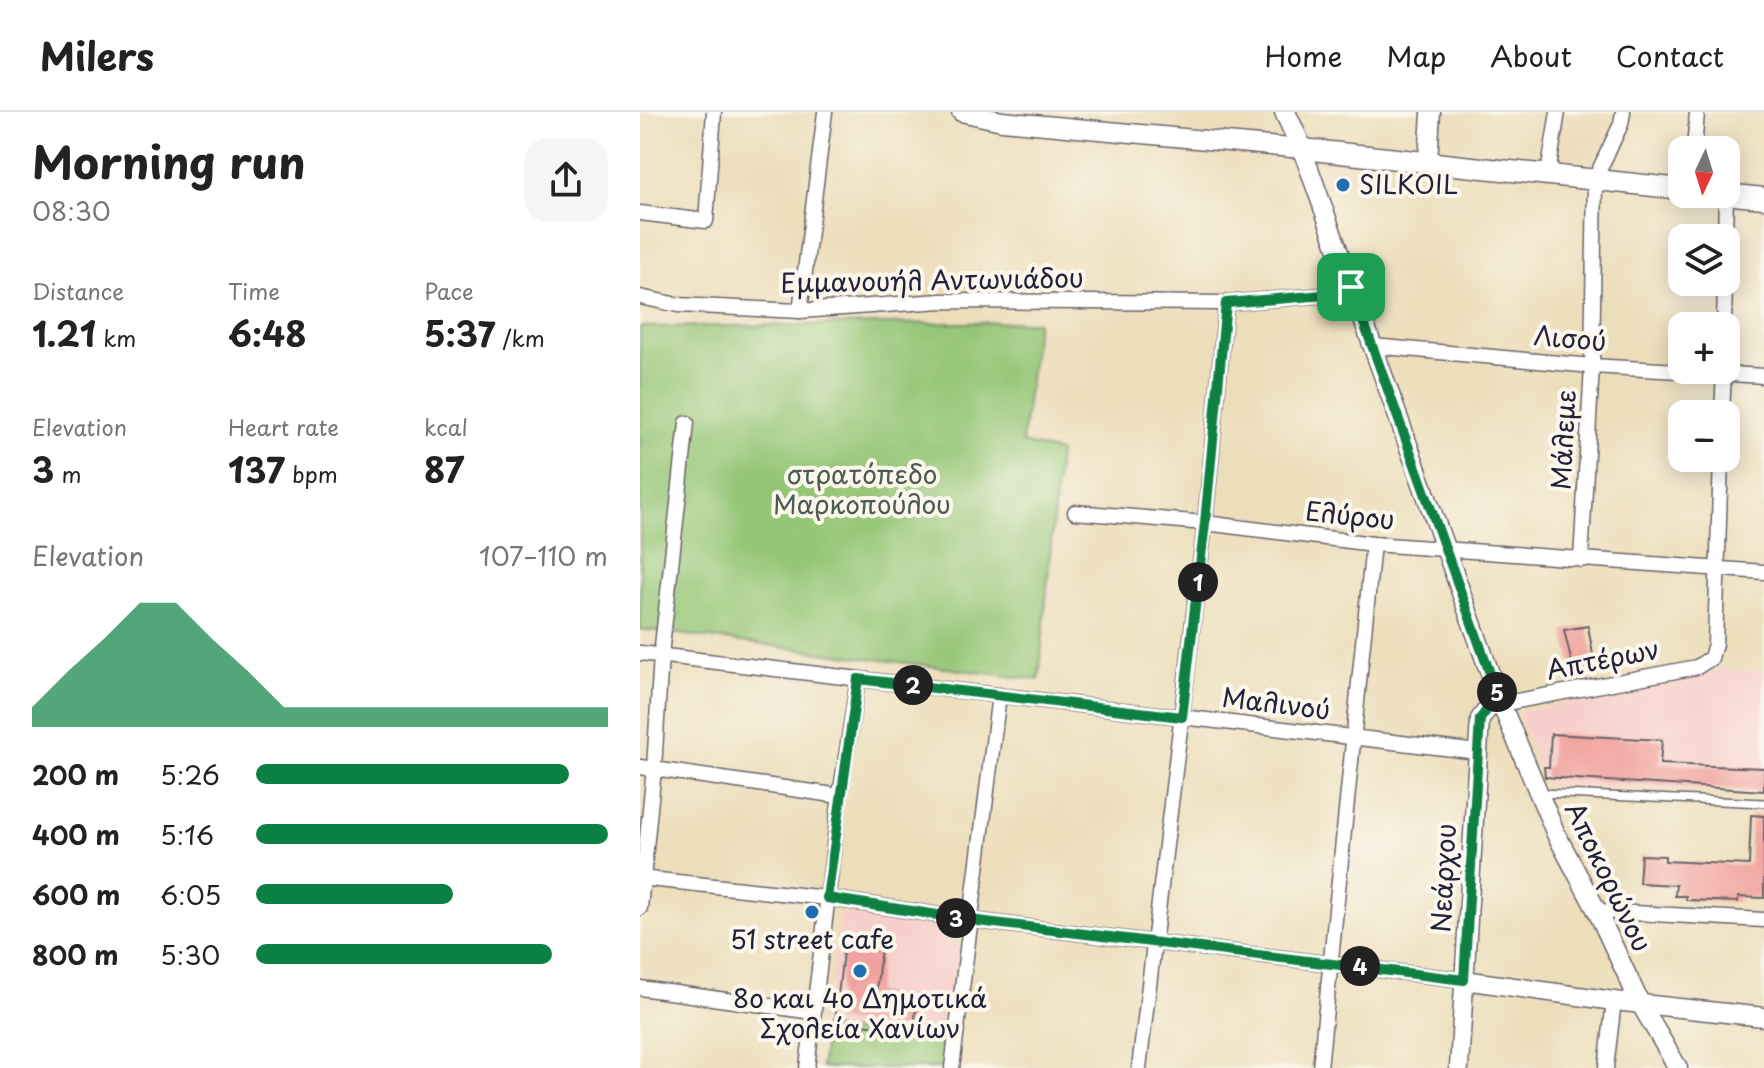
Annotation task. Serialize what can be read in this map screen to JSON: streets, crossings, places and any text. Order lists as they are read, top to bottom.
{
  "streets": {
    "main road": ["Αποκορώνου", "Νεάρχου"],
    "street": [
      "Εμμανουήλ Αντωνιάδου",
      "Λισού",
      "Μάλεμε",
      "Ελύρου",
      "Απτέρων",
      "Μαλινού"
    ]
  },
  "crossings": [
    ["Εμμανουήλ Αντωνιάδου", "Αποκορώνου"],
    ["Λισού", "Μάλεμε"],
    ["Λισού", "Αποκορώνου"],
    ["Μάλεμε", "Ελύρου"],
    ["Ελύρου", "Απτέρων"],
    ["Ελύρου", "Αποκορώνου"],
    ["Απτέρων", "Αποκορώνου"],
    ["Απτέρων", "Νεάρχου"],
    ["Μαλινού", "Νεάρχου"],
    ["Αποκορώνου", "Νεάρχου"]
  ],
  "parks": ["στρατόπεδο Μαρκοπούλου"],
  "places": ["SILKOIL", "51 street cafe", "8ο και 4ο Δημοτικά Σχολεία Χανίων"],
  "north": "bottom",
  "page": {
    "header": "Milers",
    "nav": [
      "Home",
      "Map",
      "About",
      "Contact"
    ],
    "heading": ["Morning run", "08:30"],
    "map_buttons": ["+", "−"],
    "stats": [
      ["Distance", "1.21 km"],
      ["Time", "6:48"],
      ["Pace", "5:37 /km"],
      ["Elevation", "3 m"],
      ["Heart rate", "137 bpm"],
      ["kcal", "87"]
    ],
    "chart": ["Elevation", "107–110 m"],
    "pins": [
      "1",
      "2",
      "5",
      "3",
      "4"
    ],
    "list": [
      {
        "name": "200 m",
        "note": "5:26"
      },
      {
        "name": "400 m",
        "note": "5:16"
      },
      {
        "name": "600 m",
        "note": "6:05"
      },
      {
        "name": "800 m",
        "note": "5:30"
      }
    ]
  }
}
